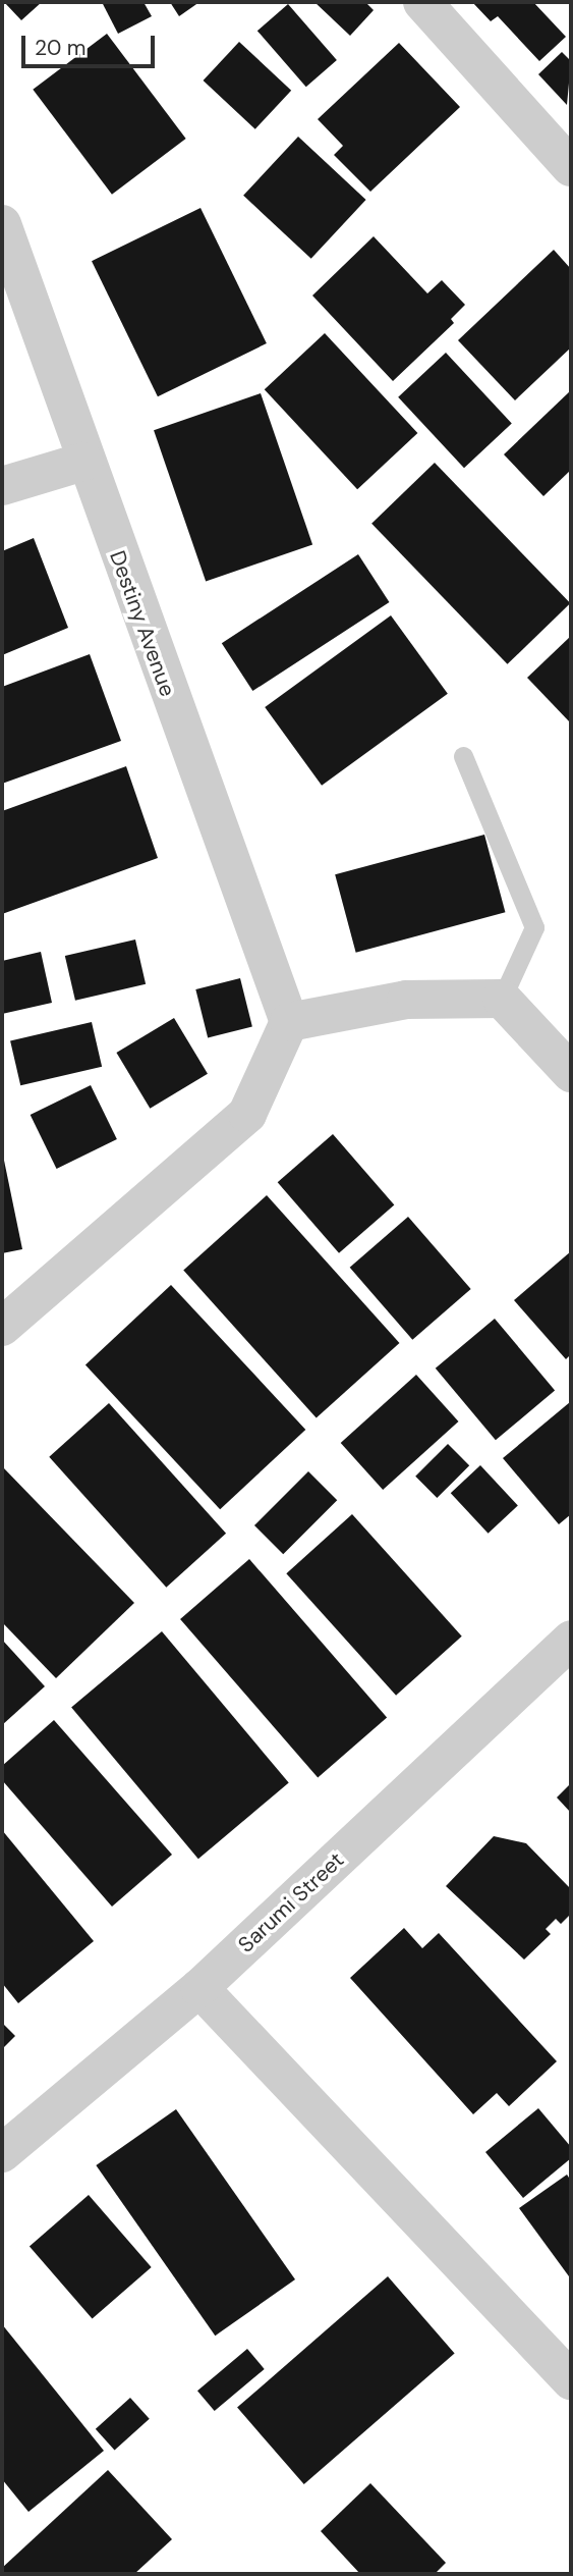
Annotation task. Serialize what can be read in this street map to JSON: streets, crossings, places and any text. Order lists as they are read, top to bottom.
{
  "streets": {
    "street": ["Destiny Avenue", "Sarumi Street"]
  },
  "scale_bar": "20 m"
}
